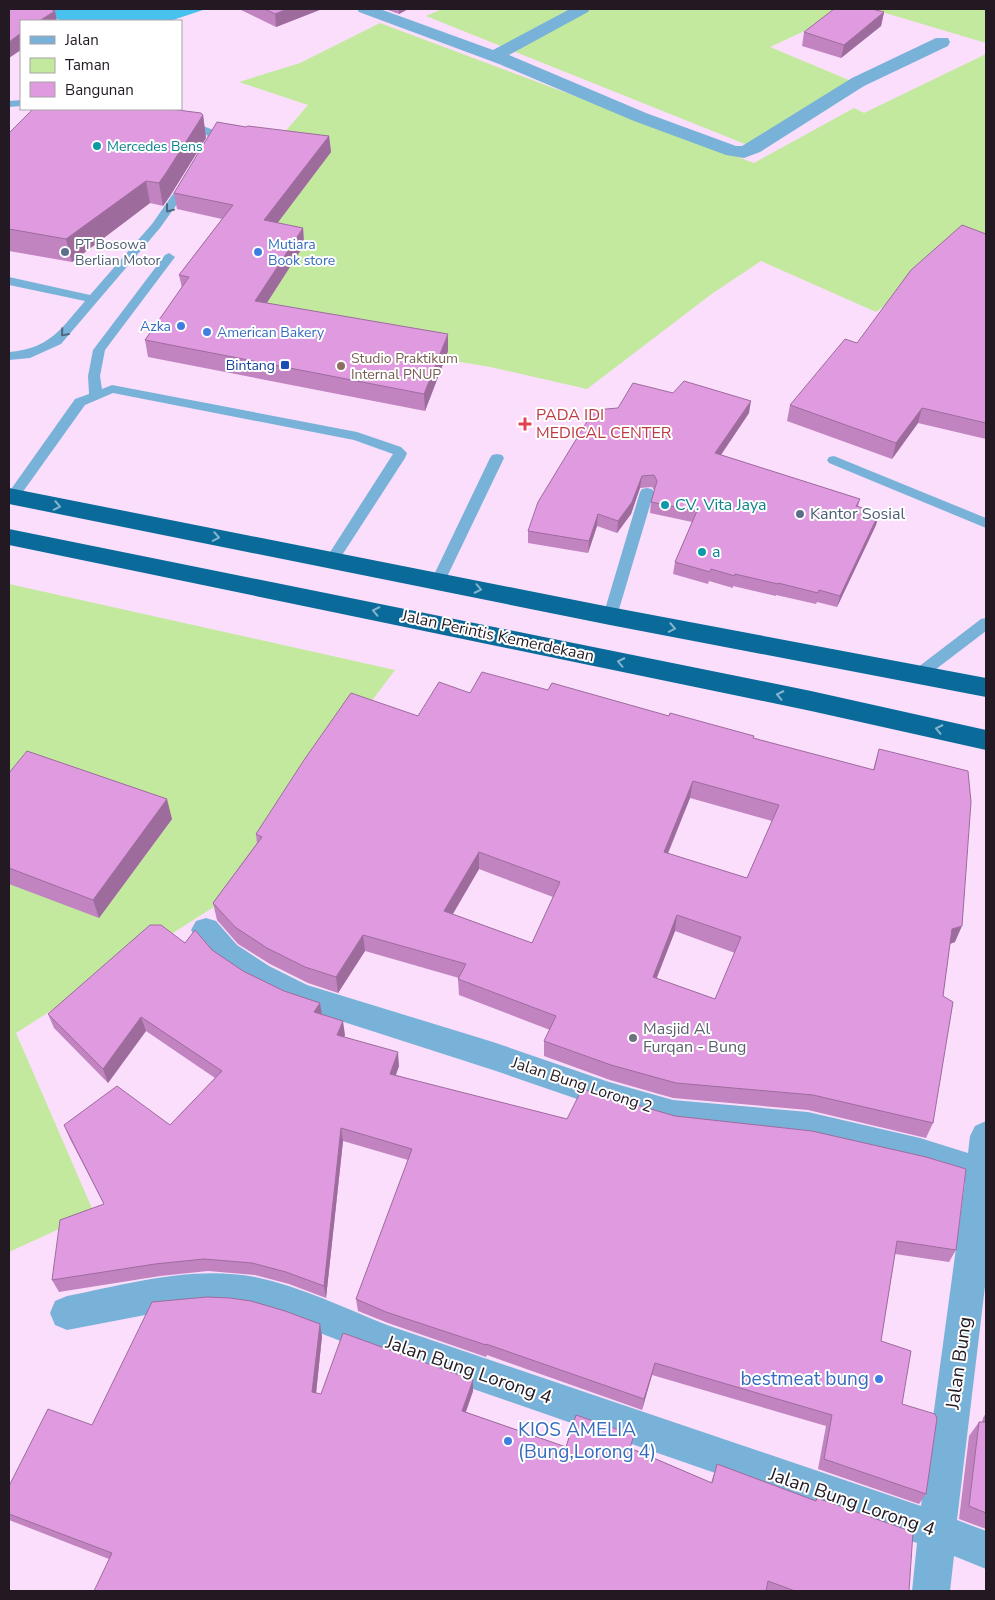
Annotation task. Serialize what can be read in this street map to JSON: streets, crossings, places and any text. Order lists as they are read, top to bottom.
{
  "streets": {
    "highway": ["Jalan Perintis Kemerdekaan"],
    "street": ["Jalan Bung Lorong 2", "Jalan Bung", "Jalan Bung Lorong 4"]
  },
  "crossings": [
    ["Jalan Bung Lorong 2", "Jalan Bung"],
    ["Jalan Bung", "Jalan Bung Lorong 4"]
  ],
  "places": {
    "other": [
      "Mercedes Bens",
      "PT Bosowa Berlian Motor",
      "Mutiara Book store",
      "Azka",
      "American Bakery",
      "Studio Praktikum Internal PNUP",
      "CV. Vita Jaya",
      "Kantor Sosial",
      "a",
      "Masjid Al Furqan - Bung",
      "bestmeat bung",
      "KIOS AMELIA (Bung,Lorong 4)"
    ],
    "transit": ["Bintang"],
    "health": ["PADA IDI MEDICAL CENTER"]
  },
  "legend": ["Jalan", "Taman", "Bangunan"]
}
